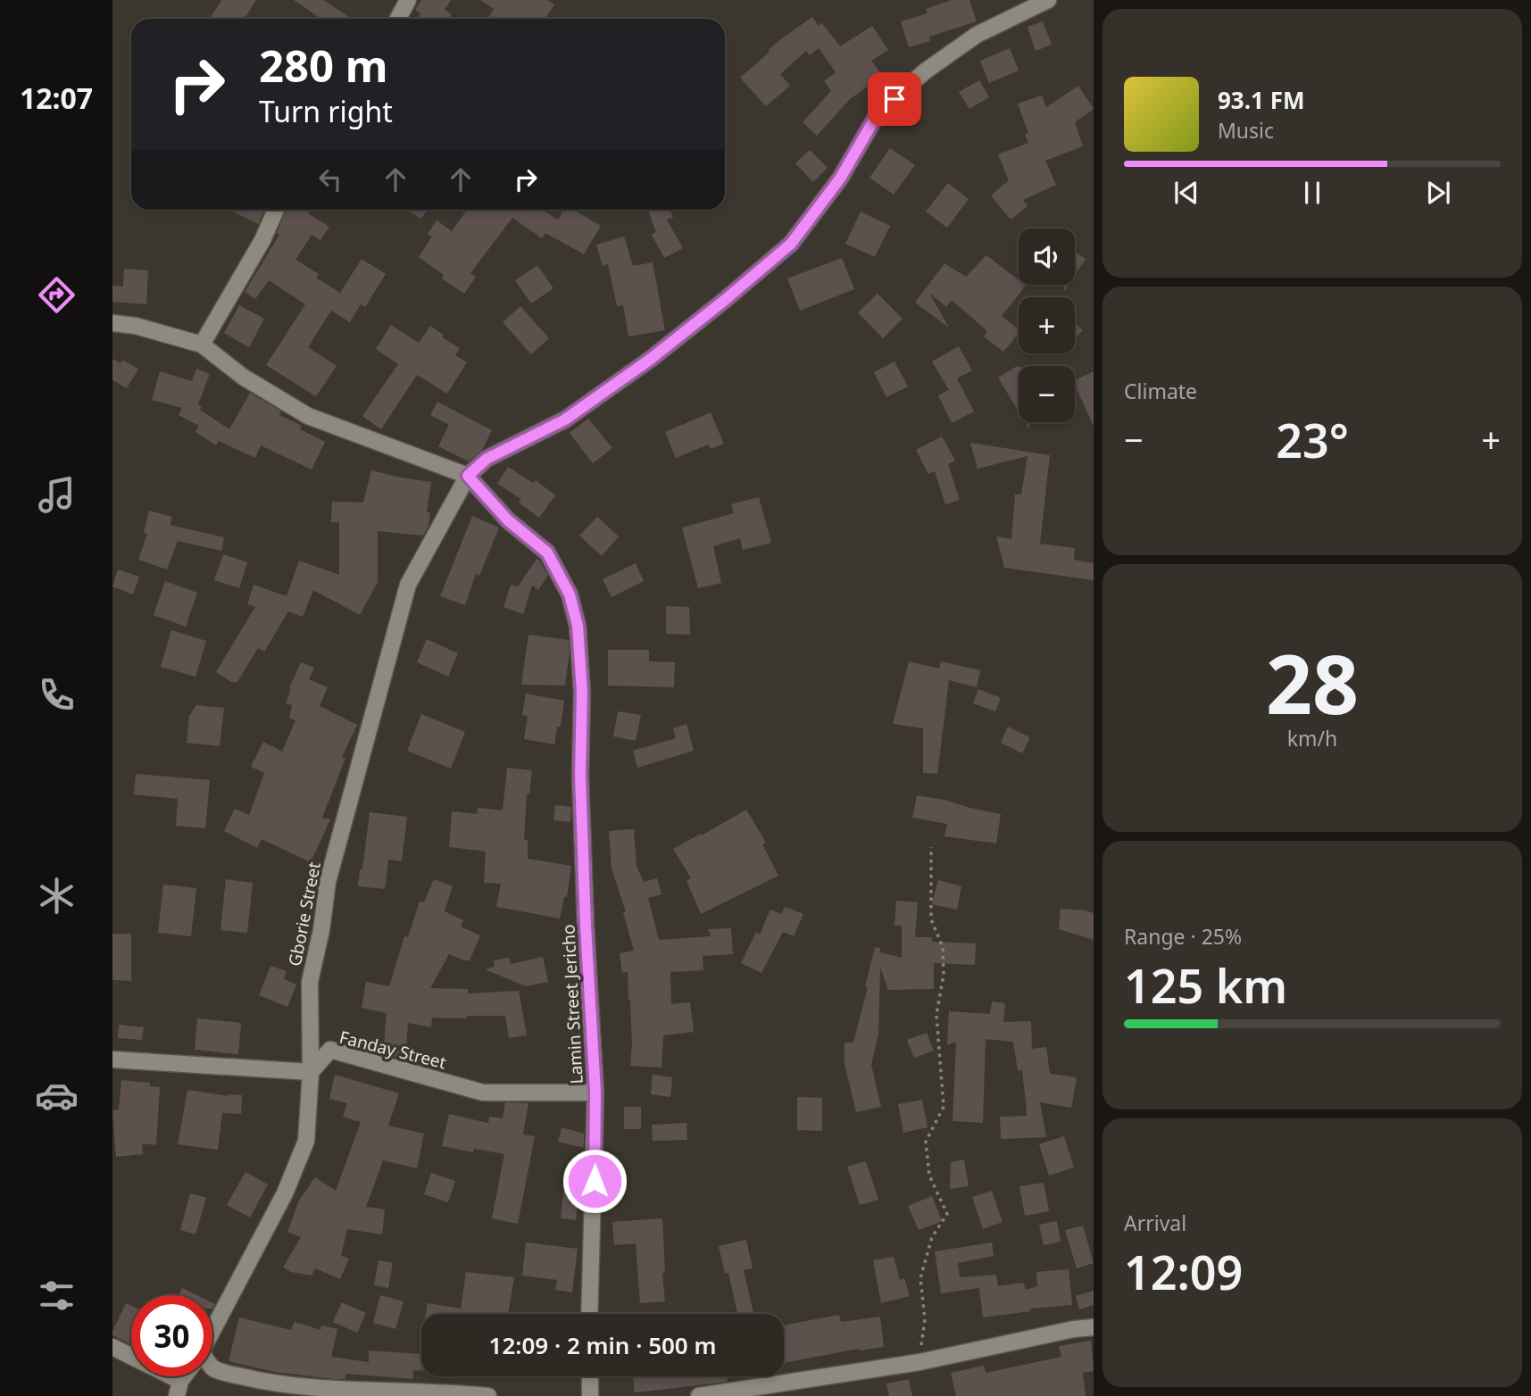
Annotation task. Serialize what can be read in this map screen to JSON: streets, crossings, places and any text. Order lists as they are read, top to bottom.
{
  "streets": {
    "street": ["Gborie Street", "Lamin Street Jericho", "Fanday Street"]
  },
  "crossings": [
    ["Gborie Street", "Lamin Street Jericho"],
    ["Gborie Street", "Fanday Street"],
    ["Lamin Street Jericho", "Fanday Street"]
  ],
  "page": {
    "tabs": "12:07",
    "turn": ["280 m", "Turn right"],
    "song": ["93.1 FM", "Music"],
    "map_buttons": ["+", "−"],
    "tile": [
      "Climate",
      ["28", "km/h"],
      ["Range · 25%", "125 km"],
      ["Arrival", "12:09"]
    ],
    "heat": ["−", "23°", "+"],
    "limit": "30",
    "trip": "12:09 · 2 min · 500 m"
  }
}
